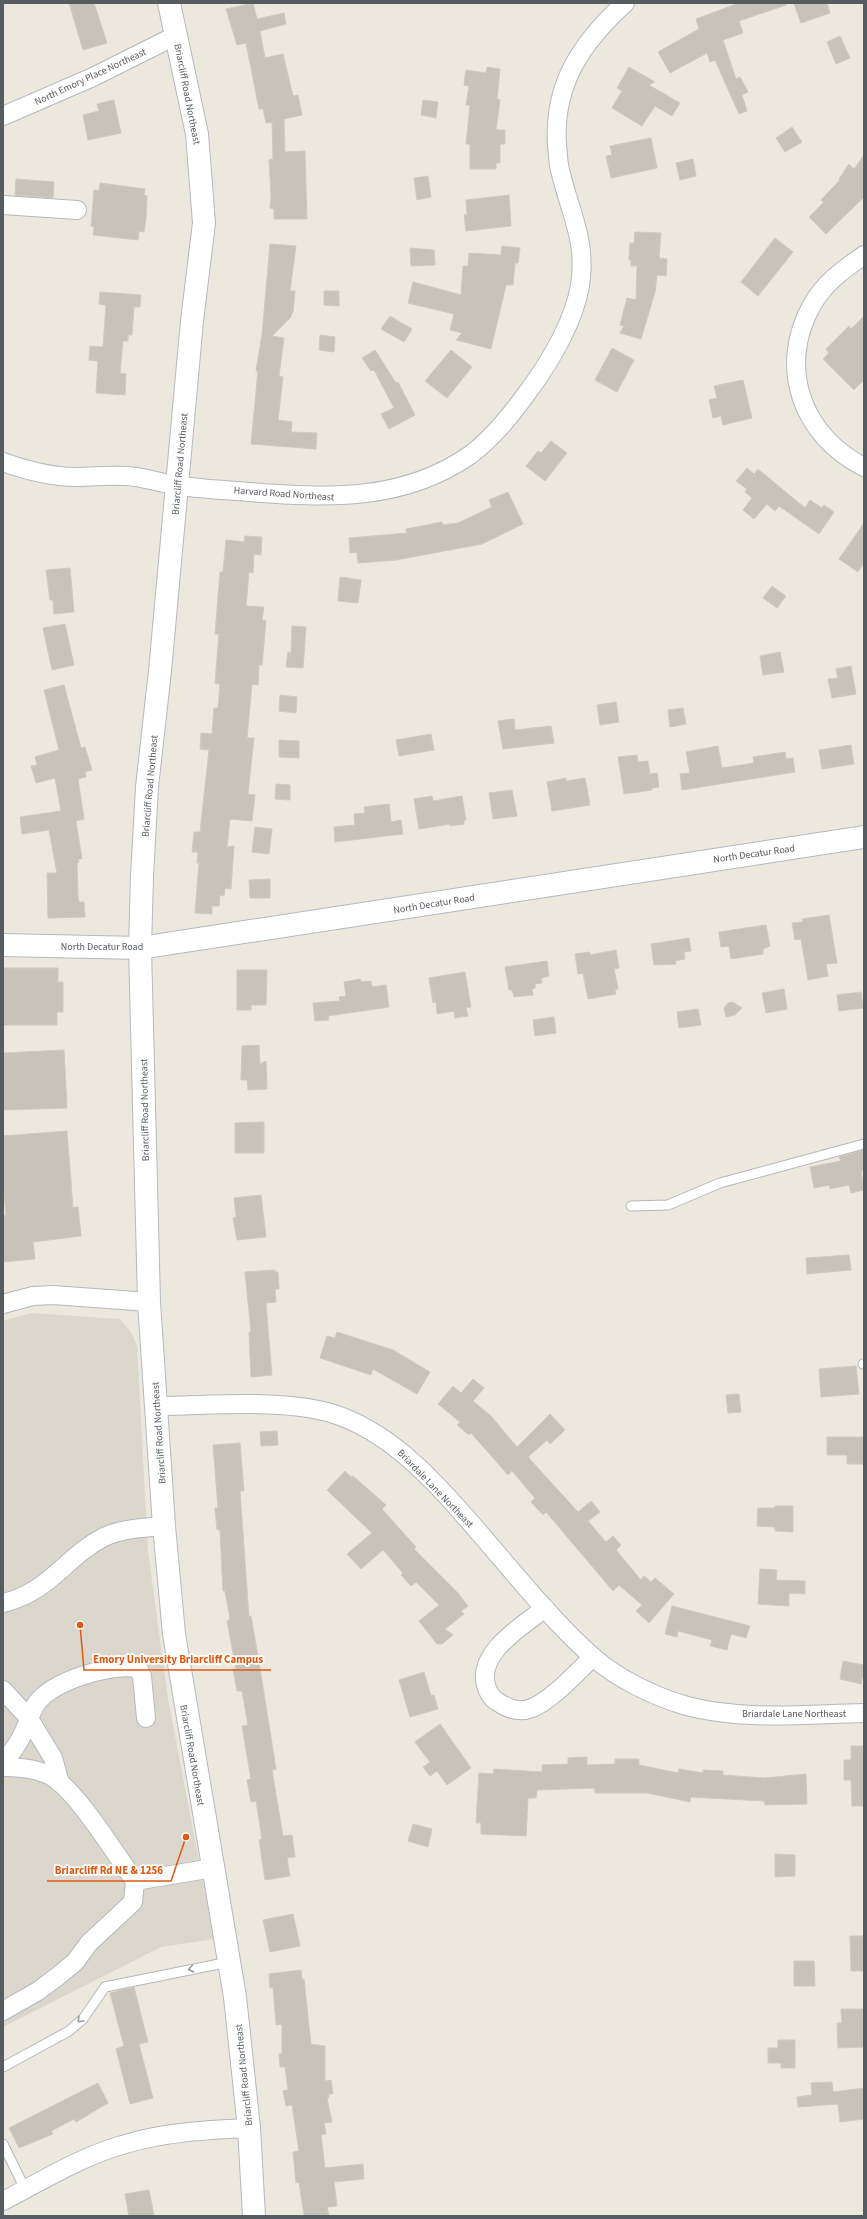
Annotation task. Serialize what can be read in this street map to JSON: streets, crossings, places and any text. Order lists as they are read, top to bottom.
{
  "streets": {
    "main road": ["Briarcliff Road Northeast", "North Decatur Road"],
    "street": ["North Emory Place Northeast", "Harvard Road Northeast", "Briardale Lane Northeast"]
  },
  "crossings": [
    ["North Emory Place Northeast", "Briarcliff Road Northeast"],
    ["Briarcliff Road Northeast", "Harvard Road Northeast"],
    ["Briarcliff Road Northeast", "North Decatur Road"],
    ["Briarcliff Road Northeast", "Briardale Lane Northeast"]
  ],
  "places": ["Emory University Briarcliff Campus", "Briarcliff Rd NE & 1256"]
}
